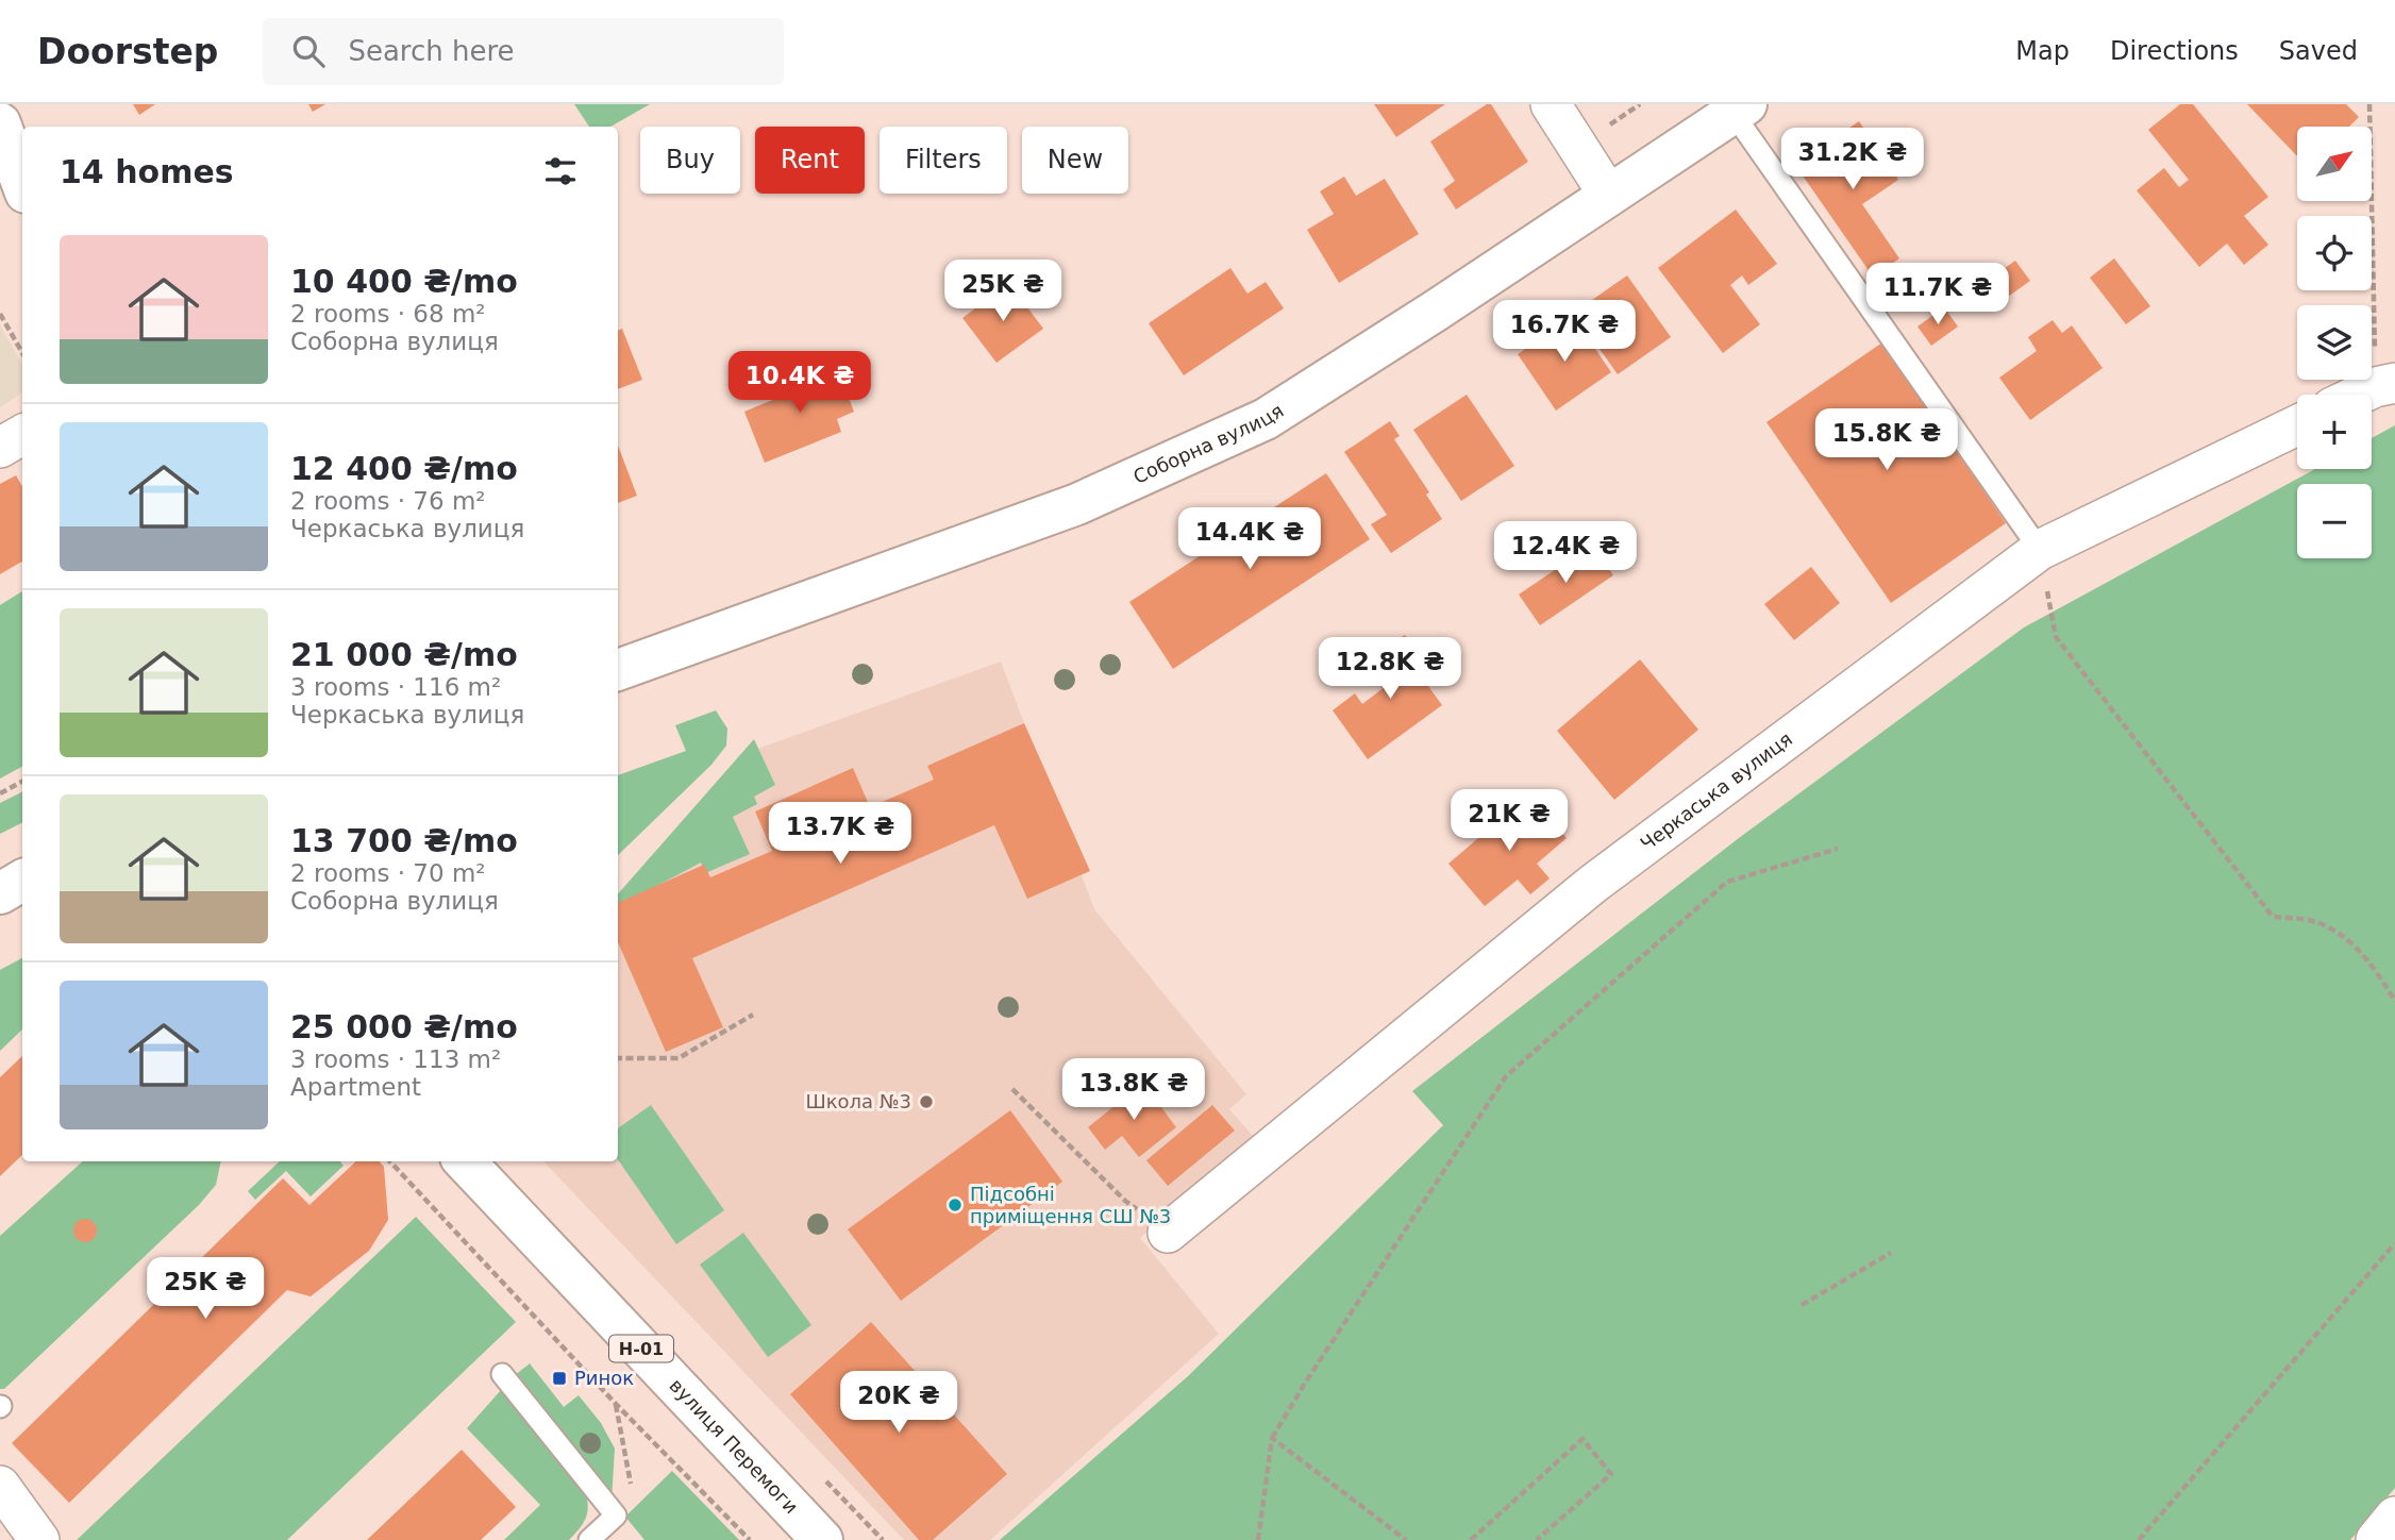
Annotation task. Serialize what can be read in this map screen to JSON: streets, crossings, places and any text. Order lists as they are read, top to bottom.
{
  "streets": {
    "main road": ["Соборна вулиця", "Н-01", "вулиця Перемоги"],
    "street": ["Черкаська вулиця"]
  },
  "places": {
    "other": ["Школа №3", "Підсобні приміщення СШ №3"],
    "transit": ["Ринок"]
  },
  "north": "top right",
  "page": {
    "header": "Doorstep",
    "search": "Search here",
    "nav": ["Map", "Directions", "Saved"],
    "map_buttons": ["+", "−"],
    "chip": [
      "Buy",
      "Rent",
      "Filters",
      "New"
    ],
    "heading": "14 homes",
    "price": [
      "31.2K ₴",
      "25K ₴",
      "11.7K ₴",
      "16.7K ₴",
      "10.4K ₴",
      "15.8K ₴",
      "14.4K ₴",
      "12.4K ₴",
      "12.8K ₴",
      "21K ₴",
      "13.7K ₴",
      "13.8K ₴",
      "25K ₴",
      "20K ₴"
    ],
    "list": [
      {
        "name": "10 400 ₴/mo",
        "note": "2 rooms · 68 m² · Соборна вулиця"
      },
      {
        "name": "12 400 ₴/mo",
        "note": "2 rooms · 76 m² · Черкаська вулиця"
      },
      {
        "name": "21 000 ₴/mo",
        "note": "3 rooms · 116 m² · Черкаська вулиця"
      },
      {
        "name": "13 700 ₴/mo",
        "note": "2 rooms · 70 m² · Соборна вулиця"
      },
      {
        "name": "25 000 ₴/mo",
        "note": "3 rooms · 113 m² · Apartment"
      }
    ]
  }
}
